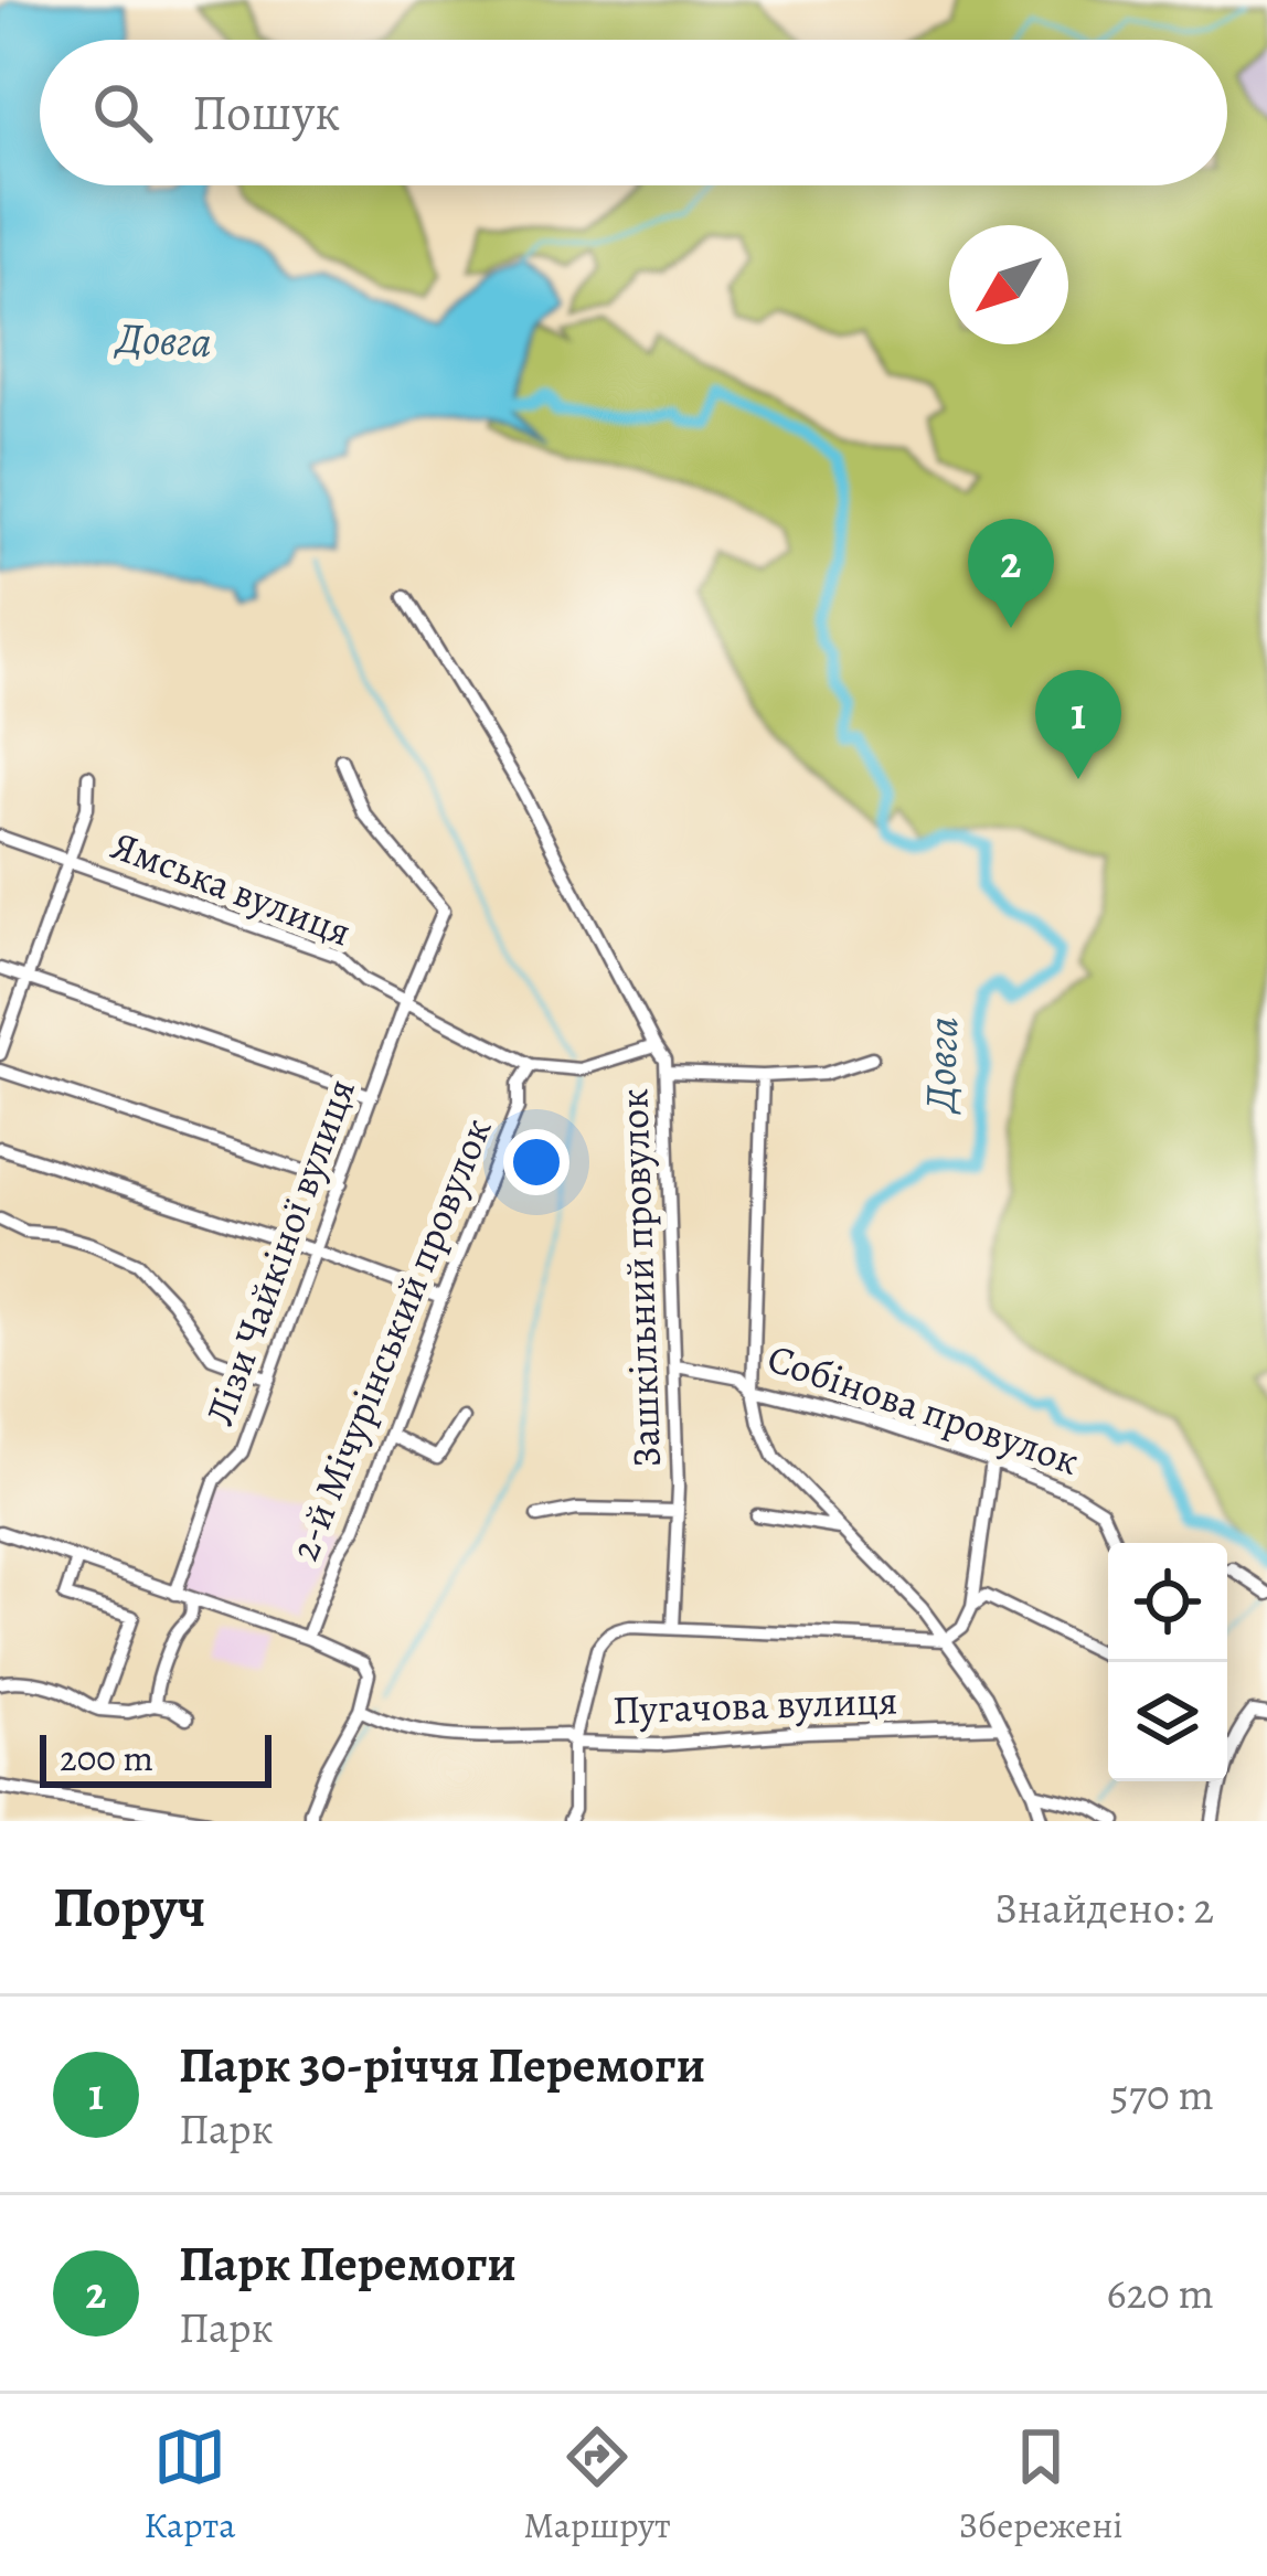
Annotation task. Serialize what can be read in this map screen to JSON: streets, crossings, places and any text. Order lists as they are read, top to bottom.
{
  "streets": {
    "street": [
      "Ямська вулиця",
      "Лізи Чайкіної вулиця",
      "Зашкільний провулок",
      "2-й Мічурінський провулок",
      "Собінова провулок",
      "Пугачова вулиця"
    ]
  },
  "crossings": [
    ["Ямська вулиця", "Лізи Чайкіної вулиця"],
    ["Ямська вулиця", "Зашкільний провулок"],
    ["Ямська вулиця", "2-й Мічурінський провулок"],
    ["Зашкільний провулок", "Собінова провулок"]
  ],
  "water": ["Довга"],
  "scale_bar": "200 m",
  "north": "bottom left",
  "page": {
    "search": "Пошук",
    "pins": ["2", "1"],
    "scale": "200 m",
    "heading": ["Поруч", "Знайдено: 2"],
    "list": [
      {
        "mark": "1",
        "name": "Парк 30-річчя Перемоги",
        "note": "Парк",
        "value": "570 m"
      },
      {
        "mark": "2",
        "name": "Парк Перемоги",
        "note": "Парк",
        "value": "620 m"
      }
    ],
    "nav": ["Карта", "Маршрут", "Збережені"]
  }
}
